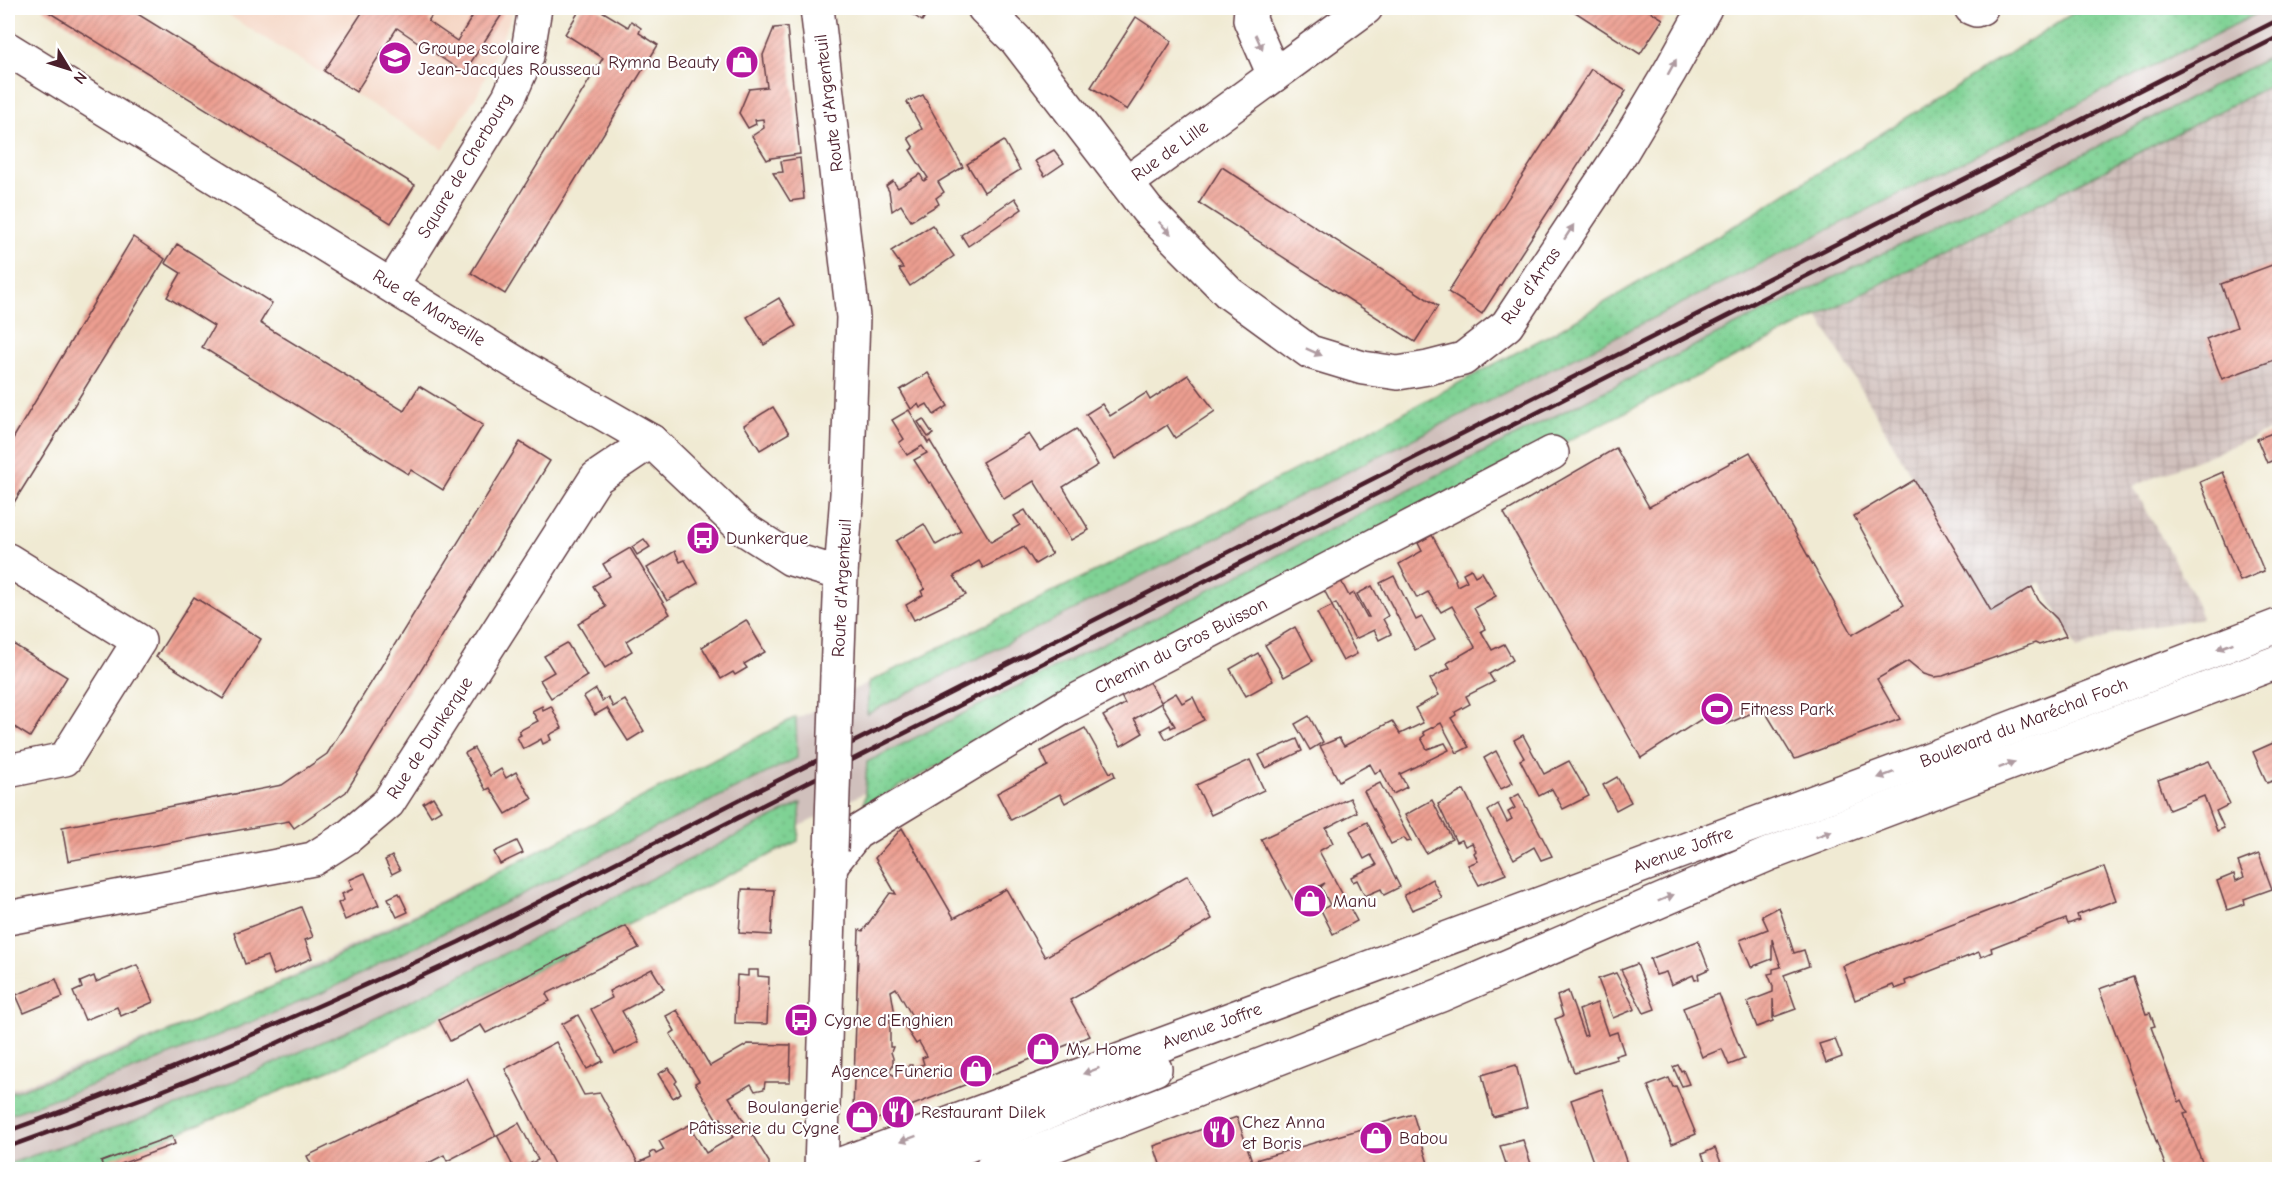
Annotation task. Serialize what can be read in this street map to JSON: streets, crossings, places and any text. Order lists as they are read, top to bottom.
{
  "streets": {
    "main road": [
      "Route d'Argenteuil",
      "Rue de Lille",
      "Square de Cherbourg",
      "Rue d'Arras",
      "Rue de Marseille",
      "Chemin du Gros Buisson",
      "Boulevard du Maréchal Foch",
      "Rue de Dunkerque",
      "Avenue Joffre"
    ]
  },
  "crossings": [
    ["Route d'Argenteuil", "Rue de Marseille"],
    ["Route d'Argenteuil", "Chemin du Gros Buisson"],
    ["Rue de Lille", "Rue d'Arras"],
    ["Square de Cherbourg", "Rue de Marseille"],
    ["Rue de Marseille", "Rue de Dunkerque"],
    ["Boulevard du Maréchal Foch", "Avenue Joffre"]
  ],
  "places": {
    "school or university": ["Groupe scolaire Jean-Jacques Rousseau"],
    "shop": [
      "Rymna Beauty",
      "Manu",
      "My Home",
      "Agence Funeria",
      "Boulangerie Pâtisserie du Cygne",
      "Babou"
    ],
    "bus stop": ["Dunkerque", "Cygne d'Enghien"],
    "sports": ["Fitness Park"],
    "restaurant": ["Restaurant Dilek", "Chez Anna et Boris"]
  },
  "north": "bottom right"
}
